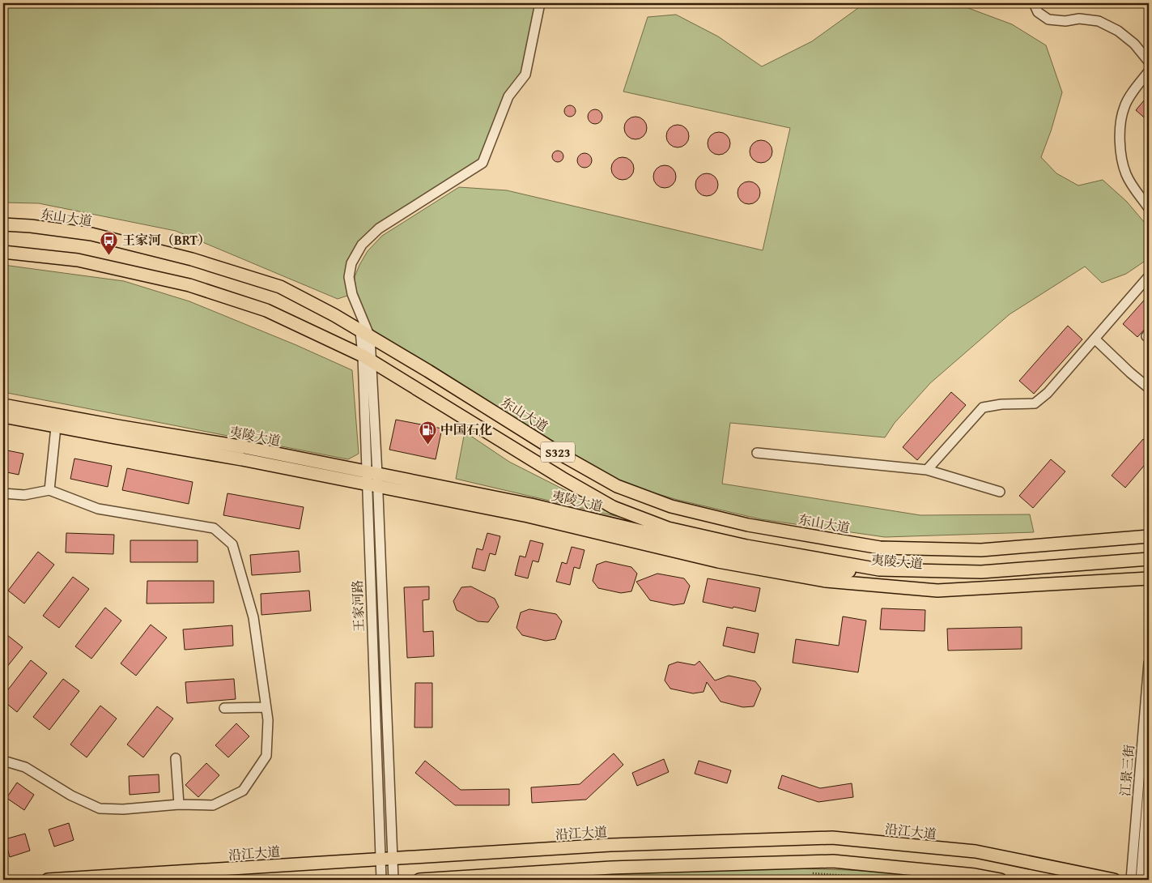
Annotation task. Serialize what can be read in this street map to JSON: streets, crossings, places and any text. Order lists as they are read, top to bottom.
{
  "streets": {
    "main road": [
      "东山大道",
      "夷陵大道",
      "S323",
      "沿江大道"
    ],
    "street": ["王家河路", "江景三街"]
  },
  "crossings": [
    ["东山大道", "王家河路"],
    ["夷陵大道", "王家河路"],
    ["王家河路", "沿江大道"]
  ],
  "places": {
    "bus stop": ["王家河（BRT）"],
    "fuel station": ["中国石化"]
  }
}
